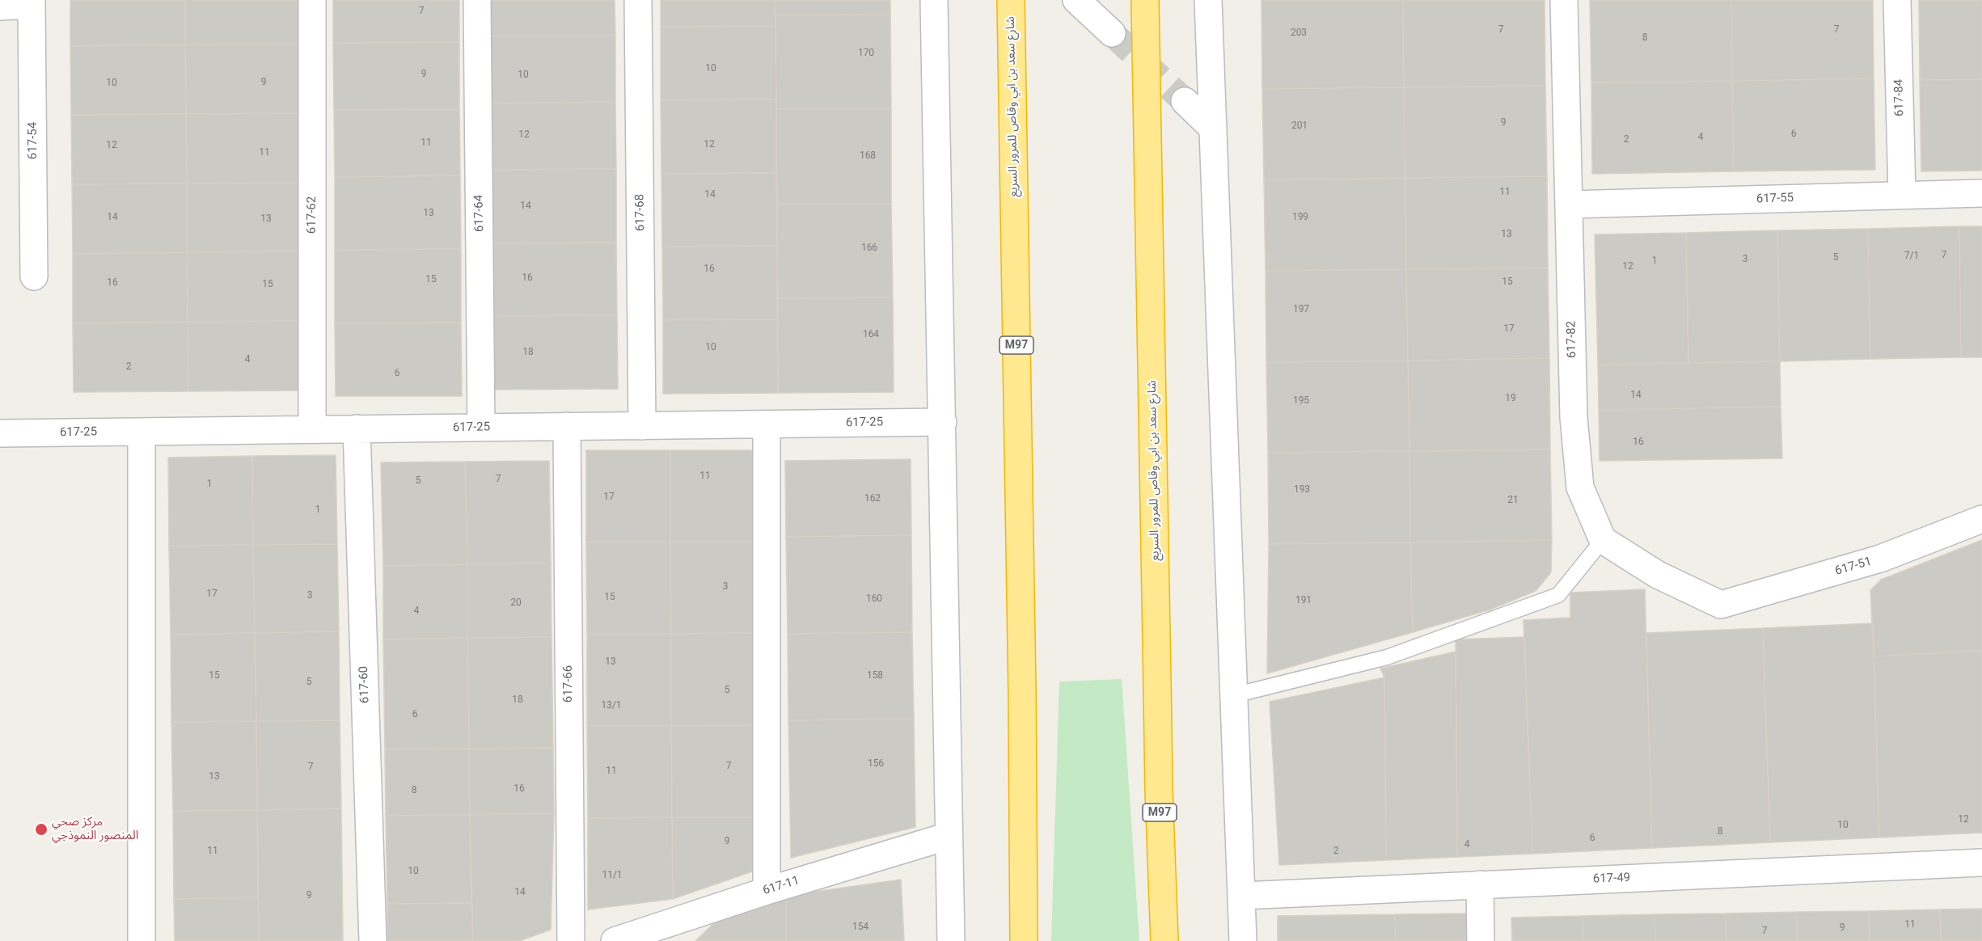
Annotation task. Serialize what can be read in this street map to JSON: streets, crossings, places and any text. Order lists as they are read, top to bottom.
{
  "streets": {
    "highway": ["شارع سعد بن ابي وقاص للمرور السريع", "M97"],
    "street": [
      "617-84",
      "617-54",
      "617-55",
      "617-68",
      "617-64",
      "617-62",
      "617-82",
      "617-25",
      "617-51",
      "617-66",
      "617-60",
      "617-49",
      "617-11"
    ]
  },
  "crossings": [
    ["617-84", "617-55"],
    ["617-55", "617-82"],
    ["617-68", "617-25"],
    ["617-64", "617-25"],
    ["617-62", "617-25"],
    ["617-82", "617-51"],
    ["617-25", "617-66"],
    ["617-25", "617-60"]
  ],
  "places": ["مركز صحي المنصور النموذجي"],
  "house_numbers": [
    "7",
    "7",
    "7",
    "203",
    "8",
    "170",
    "10",
    "9",
    "10",
    "9",
    "10",
    "9",
    "201",
    "6",
    "12",
    "4",
    "2",
    "11",
    "12",
    "12",
    "11",
    "168",
    "11",
    "14",
    "14",
    "13",
    "14",
    "199",
    "13",
    "13",
    "166",
    "7",
    "7/1",
    "5",
    "3",
    "1",
    "12",
    "16",
    "16",
    "15",
    "15",
    "16",
    "15",
    "197",
    "17",
    "164",
    "10",
    "18",
    "4",
    "2",
    "6",
    "14",
    "19",
    "195",
    "16",
    "11",
    "7",
    "5",
    "1",
    "193",
    "17",
    "162",
    "21",
    "1",
    "3",
    "17",
    "3",
    "15",
    "160",
    "191",
    "20",
    "4",
    "13",
    "15",
    "158",
    "5",
    "5",
    "18",
    "13/1",
    "6",
    "156",
    "7",
    "7",
    "11",
    "13",
    "16",
    "8",
    "12",
    "10",
    "8",
    "6",
    "9",
    "4",
    "11",
    "2",
    "10",
    "11/1",
    "14",
    "9",
    "11",
    "154",
    "9",
    "7"
  ]
}
